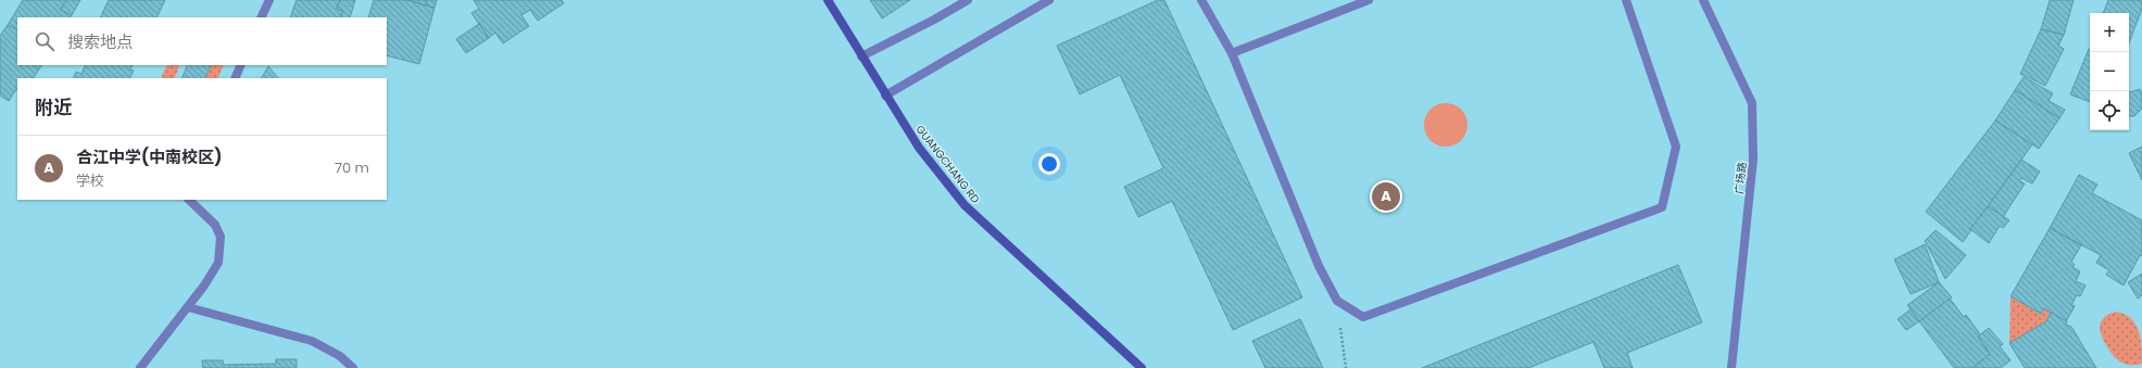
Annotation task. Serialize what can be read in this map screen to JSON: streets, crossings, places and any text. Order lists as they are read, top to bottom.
{
  "streets": {
    "main road": ["GUANGCHANG RD"],
    "street": ["广场路"]
  },
  "page": {
    "map_buttons": ["+", "−"],
    "search": "搜索地点",
    "heading": "附近",
    "list": [
      {
        "mark": "A",
        "name": "合江中学(中南校区)",
        "note": "学校",
        "value": "70 m"
      }
    ],
    "pins": "A"
  }
}
